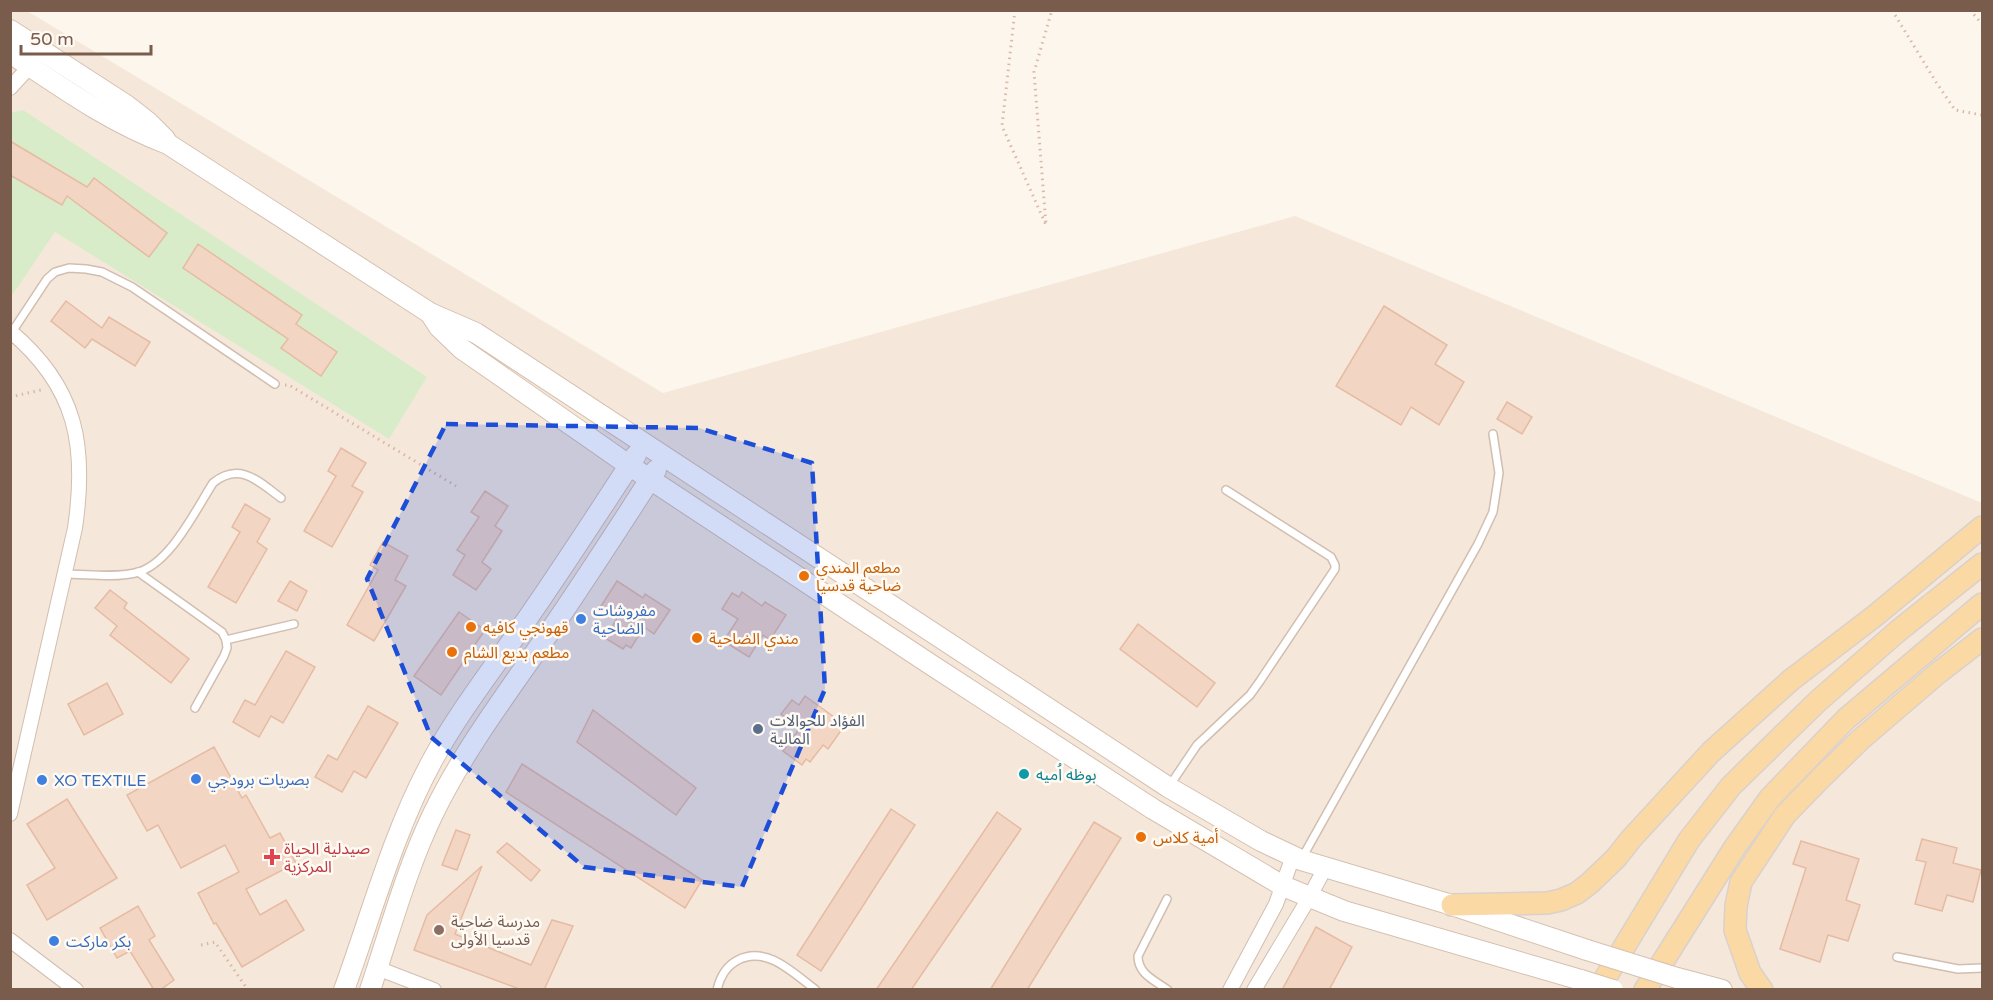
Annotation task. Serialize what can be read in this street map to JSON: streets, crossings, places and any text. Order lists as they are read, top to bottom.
{
  "places": {
    "other": [
      "مطعم المندي ضاحية قدسيا",
      "مفروشات الضاحية",
      "قهونجي كافيه",
      "مندي الضاحية",
      "مطعم بديع الشام",
      "الفؤاد للحوالات المالية",
      "بوظه اُميه",
      "بصريات برودجي",
      "XO TEXTILE",
      "أمية كلاس",
      "مدرسة ضاحية قدسيا الأولى",
      "بكر ماركت"
    ],
    "health": ["صيدلية الحياة المركزية"]
  },
  "scale_bar": "50 m"
}
